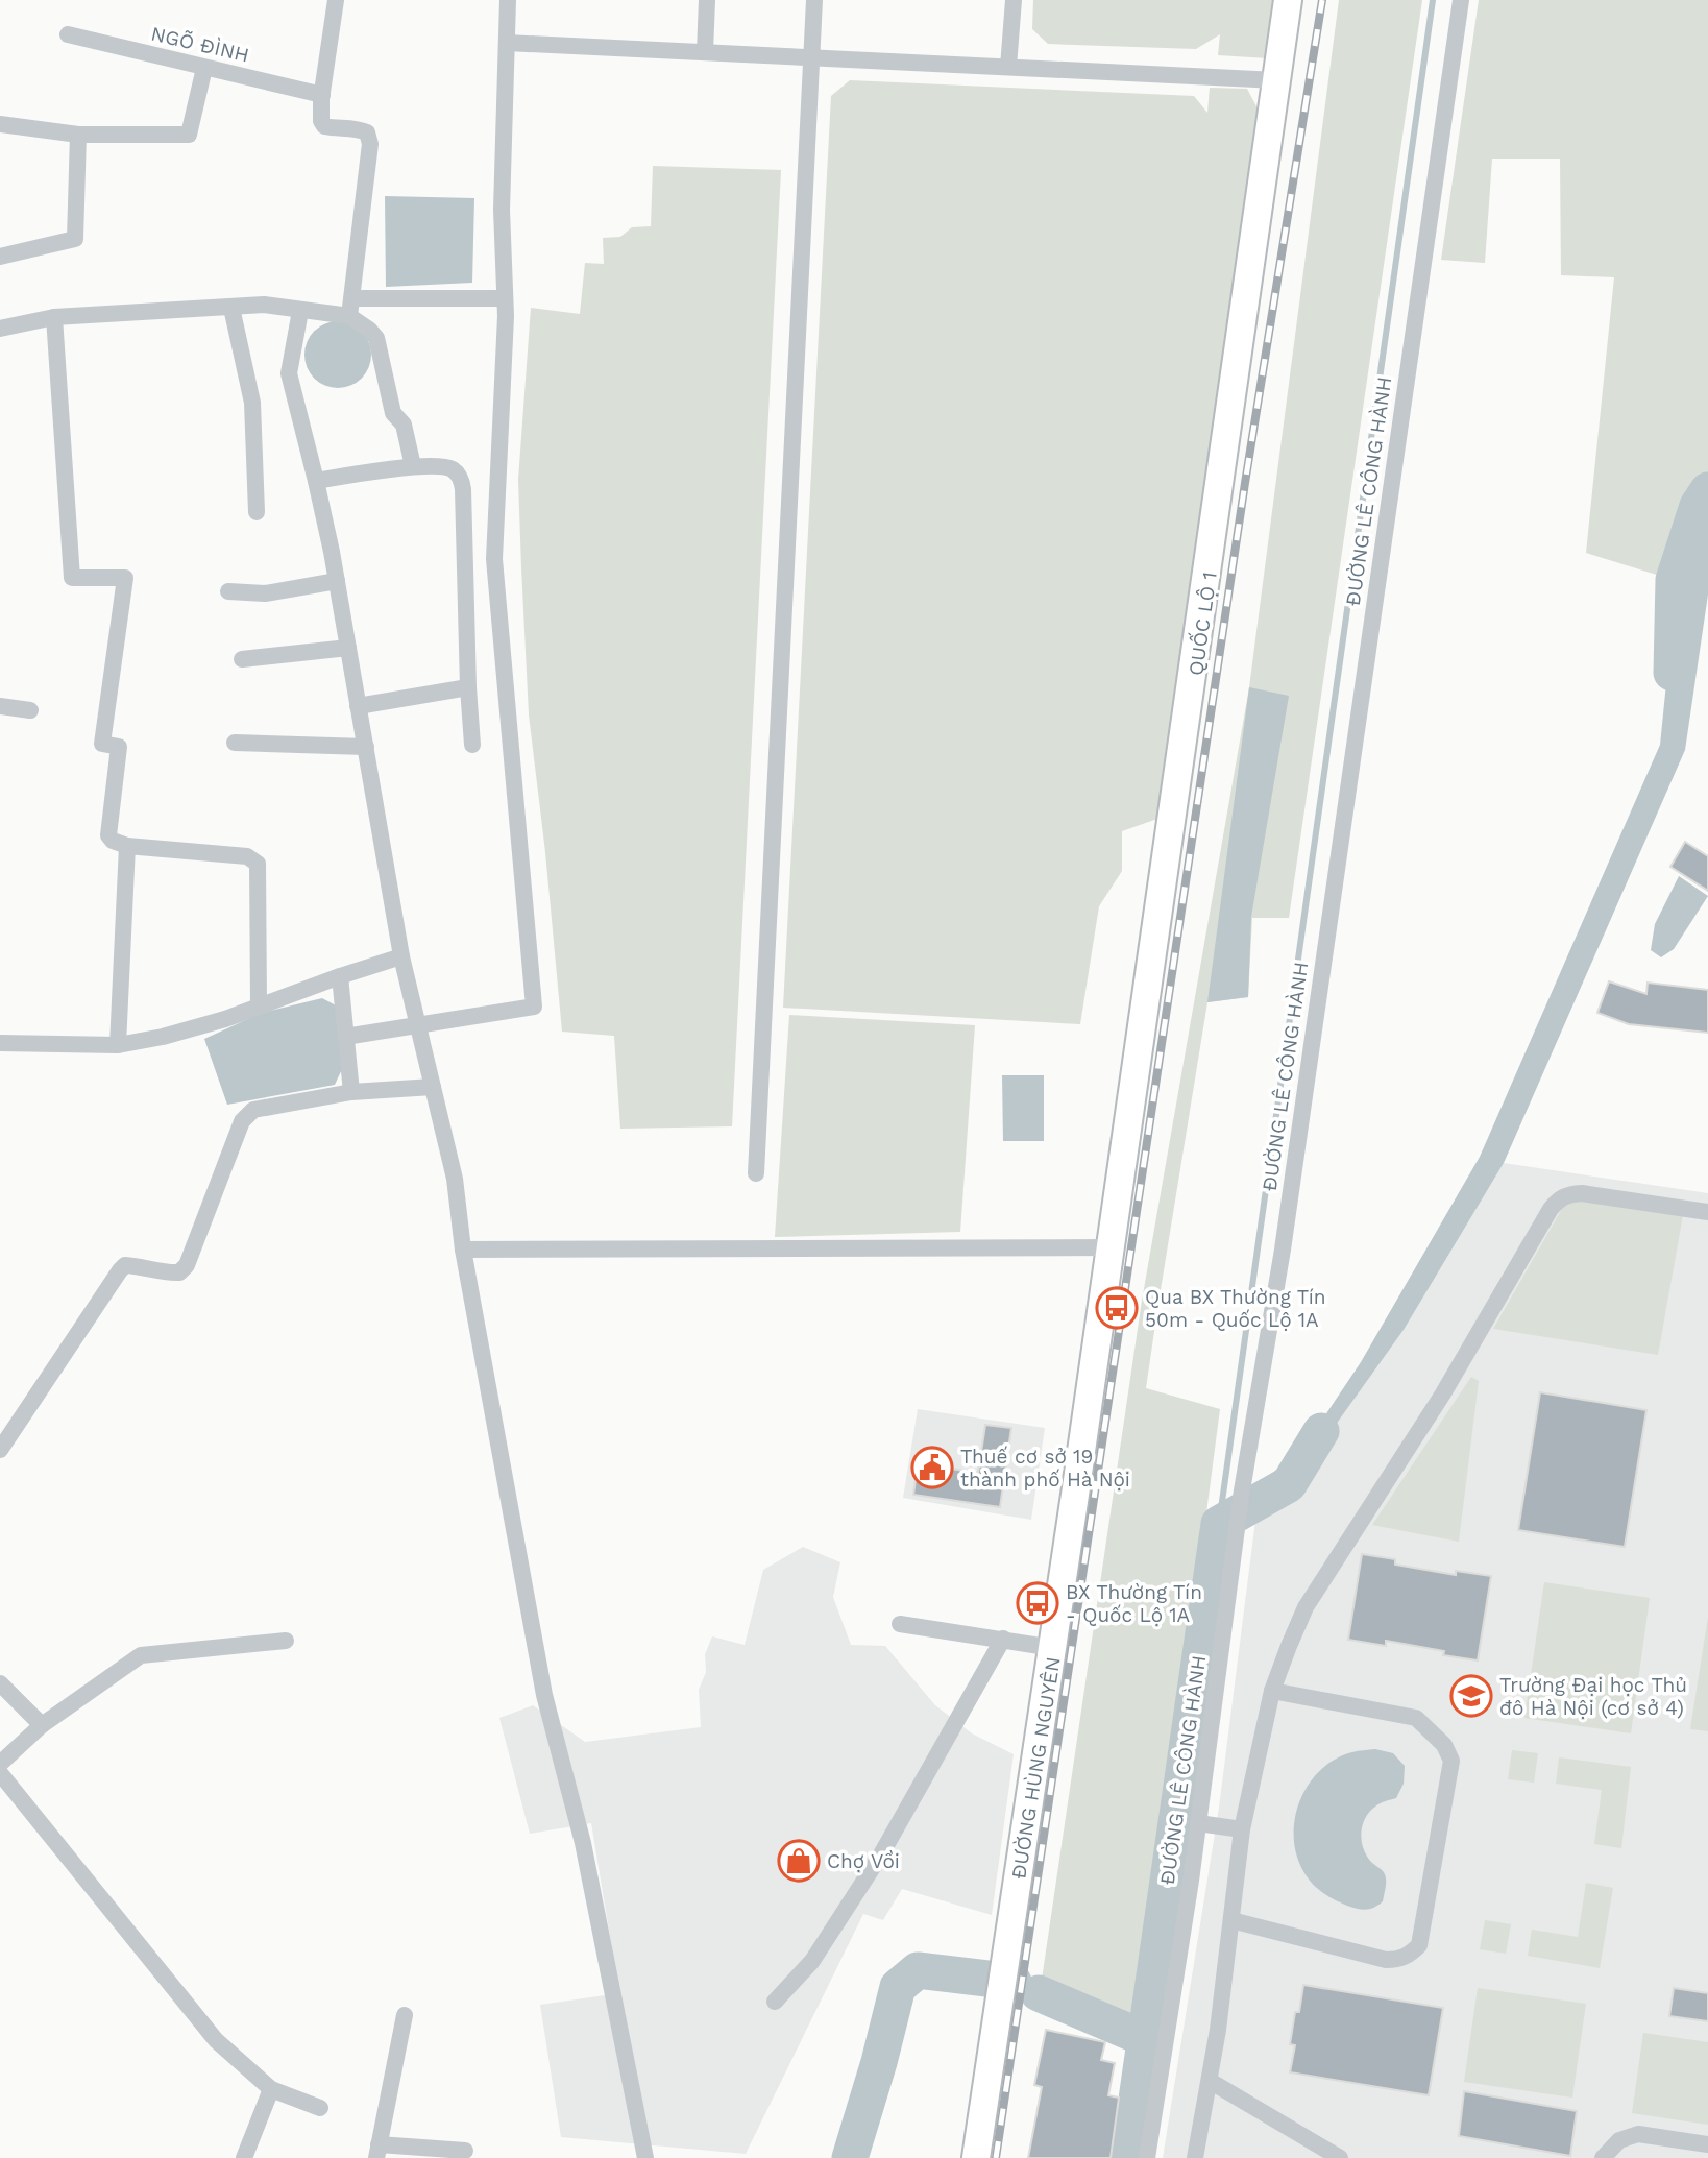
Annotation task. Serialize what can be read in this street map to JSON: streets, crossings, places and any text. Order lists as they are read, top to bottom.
{
  "streets": {
    "highway": ["QUỐC LỘ 1", "ĐƯỜNG HÙNG NGUYÊN"],
    "street": ["NGÕ ĐÌNH", "ĐƯỜNG LÊ CÔNG HÀNH"]
  },
  "crossings": [
    ["QUỐC LỘ 1", "ĐƯỜNG HÙNG NGUYÊN"]
  ],
  "places": {
    "bus stop": ["Qua BX Thường Tín 50m - Quốc Lộ 1A", "BX Thường Tín - Quốc Lộ 1A"],
    "public building": ["Thuế cơ sở 19 thành phố Hà Nội"],
    "school or university": ["Trường Đại học Thủ đô Hà Nội (cơ sở 4)"],
    "shop": ["Chợ Vồi"]
  }
}
